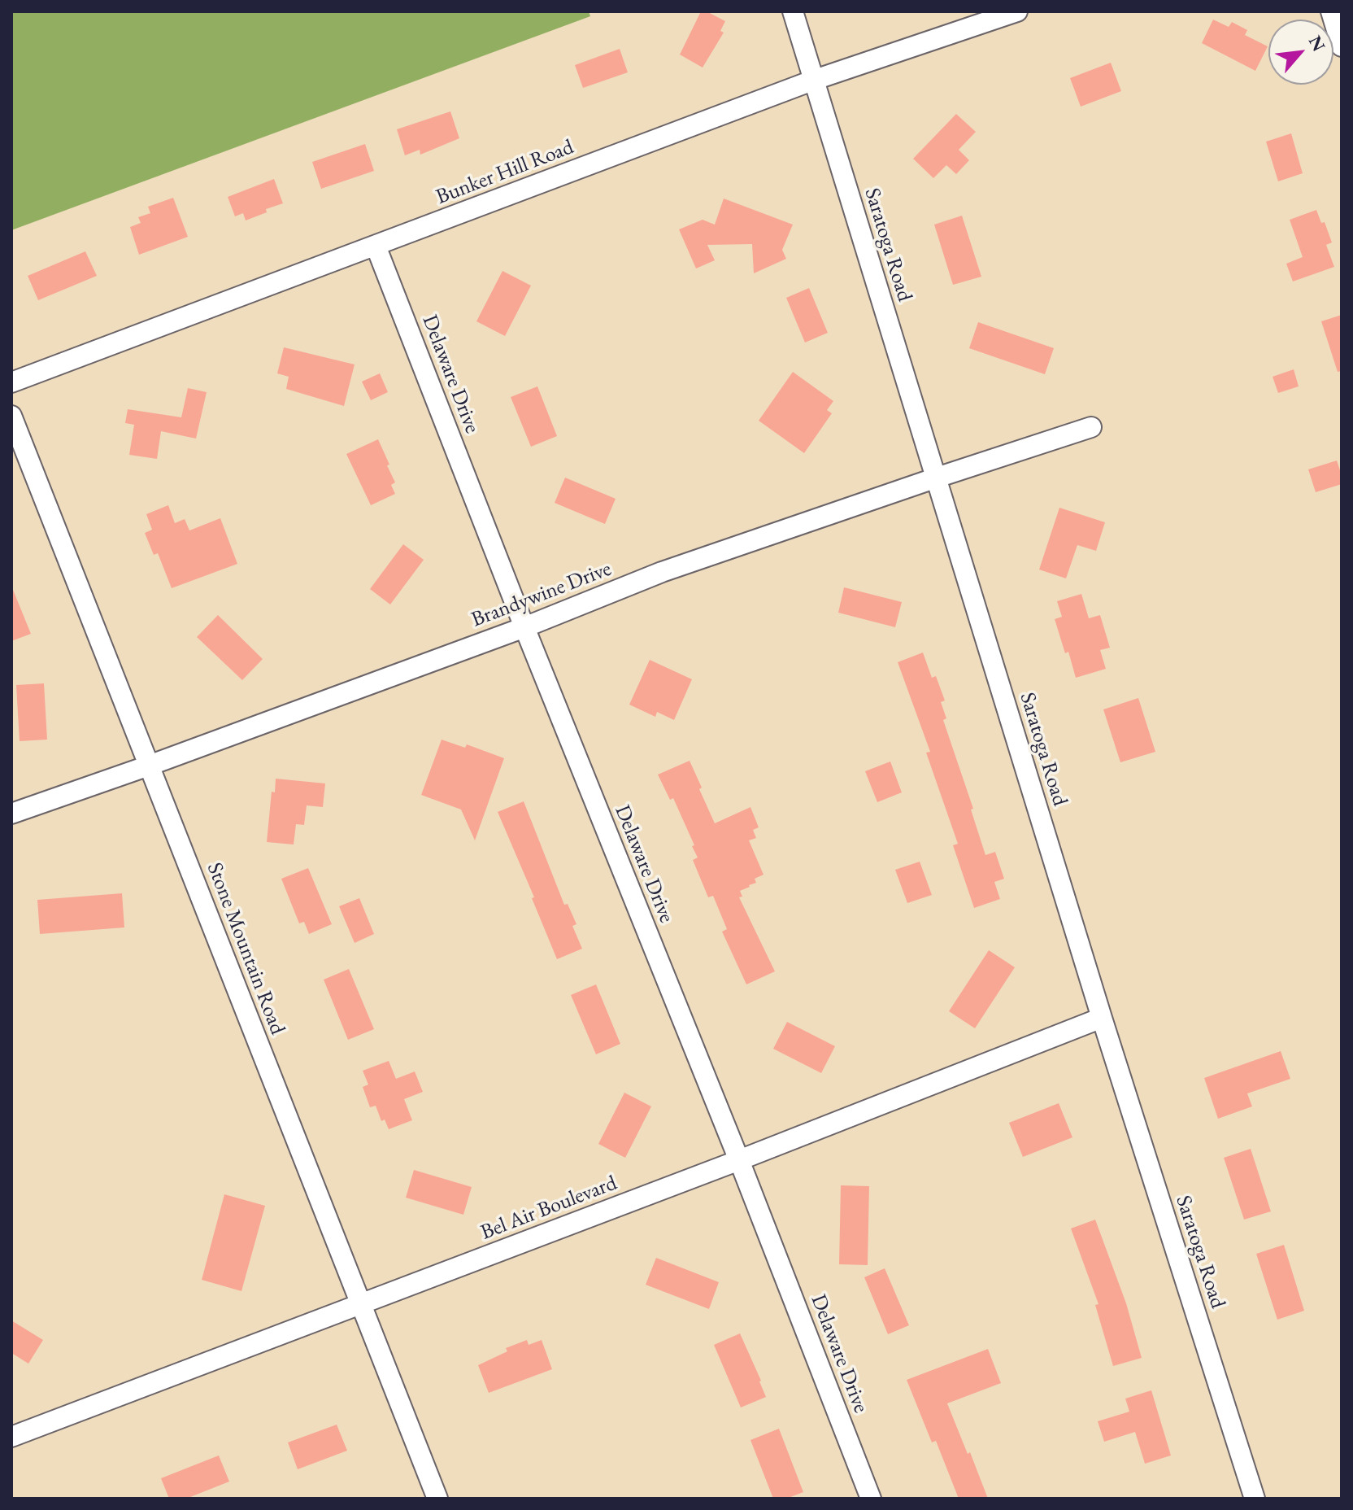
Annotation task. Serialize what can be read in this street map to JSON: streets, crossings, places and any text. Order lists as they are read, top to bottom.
{
  "streets": {
    "street": [
      "Bunker Hill Road",
      "Saratoga Road",
      "Delaware Drive",
      "Brandywine Drive",
      "Stone Mountain Road",
      "Bel Air Boulevard"
    ]
  },
  "crossings": [
    ["Bunker Hill Road", "Saratoga Road"],
    ["Bunker Hill Road", "Delaware Drive"],
    ["Saratoga Road", "Brandywine Drive"],
    ["Saratoga Road", "Bel Air Boulevard"],
    ["Delaware Drive", "Brandywine Drive"],
    ["Delaware Drive", "Bel Air Boulevard"],
    ["Brandywine Drive", "Stone Mountain Road"],
    ["Stone Mountain Road", "Bel Air Boulevard"]
  ],
  "north": "top right"
}
